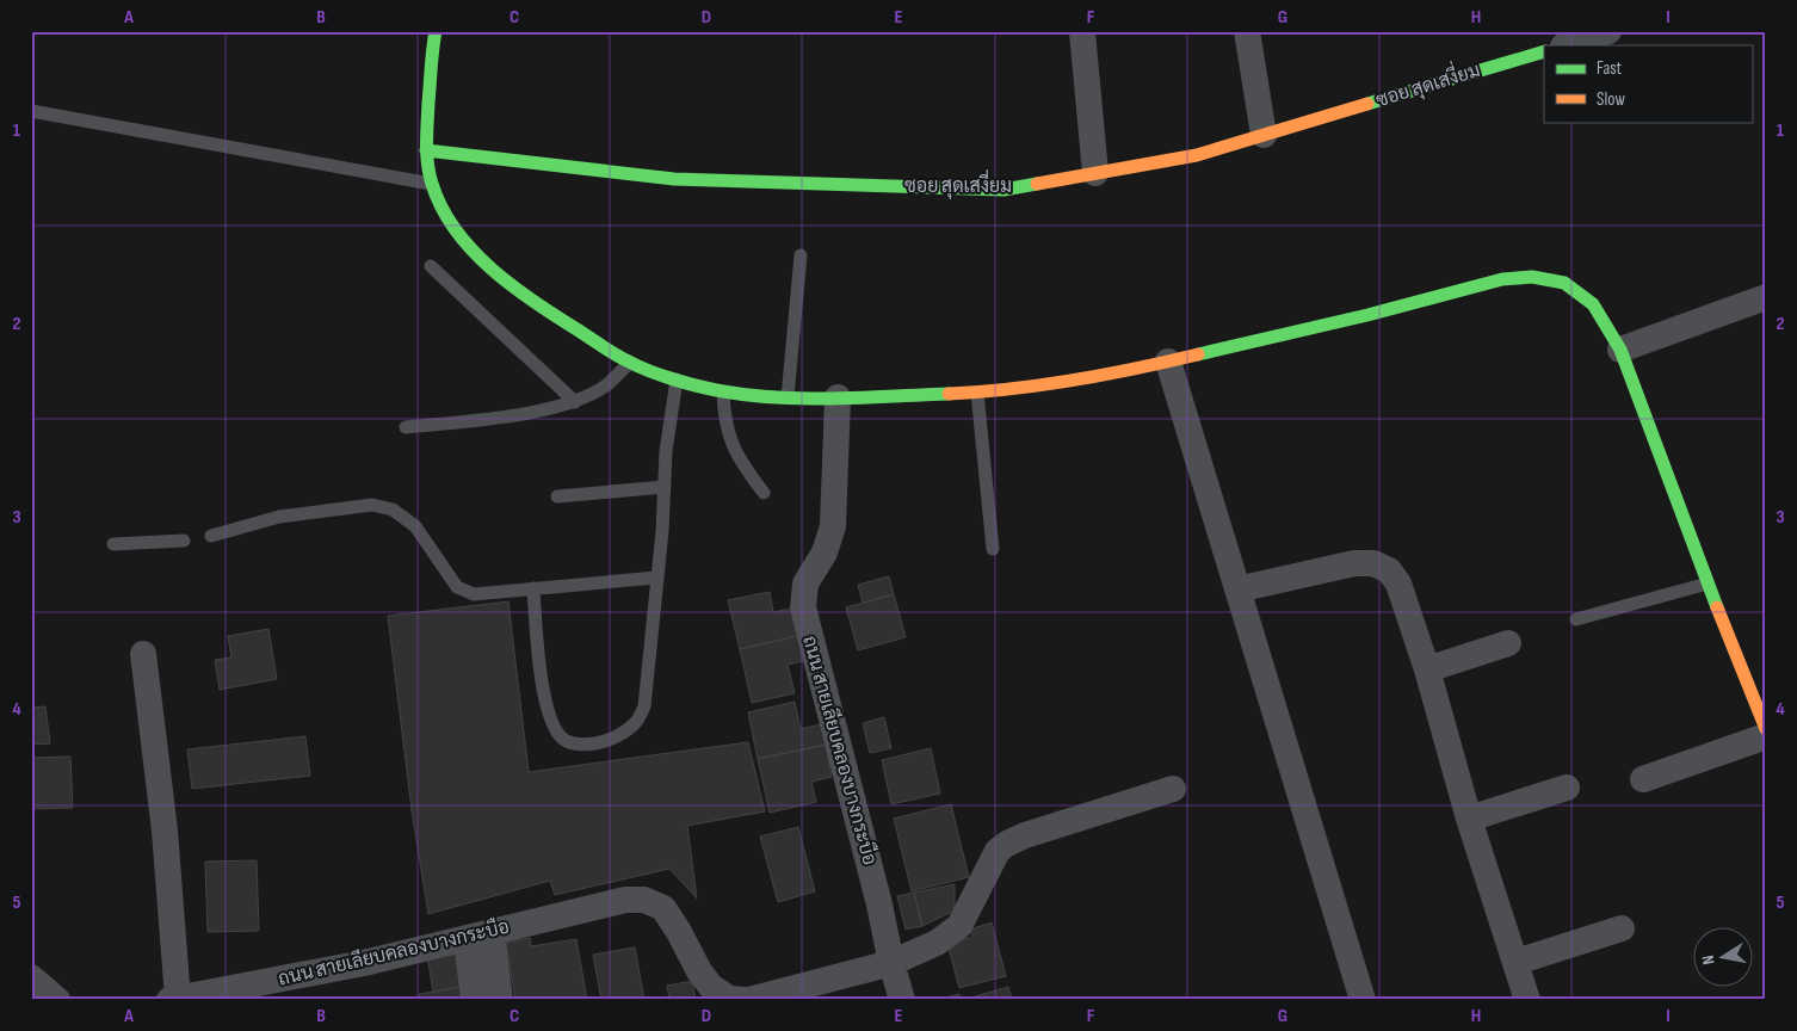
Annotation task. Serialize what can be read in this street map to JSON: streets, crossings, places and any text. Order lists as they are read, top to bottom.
{
  "streets": {
    "street": ["ซอย สุดเสงี่ยม", "ถนน สายเลียบคลองบางกระบือ"]
  },
  "legend": ["Fast", "Slow"],
  "north": "left",
  "grid": {
    "columns": [
      "A",
      "B",
      "C",
      "D",
      "E",
      "F",
      "G",
      "H",
      "I"
    ],
    "rows": [
      "1",
      "2",
      "3",
      "4",
      "5"
    ]
  }
}
